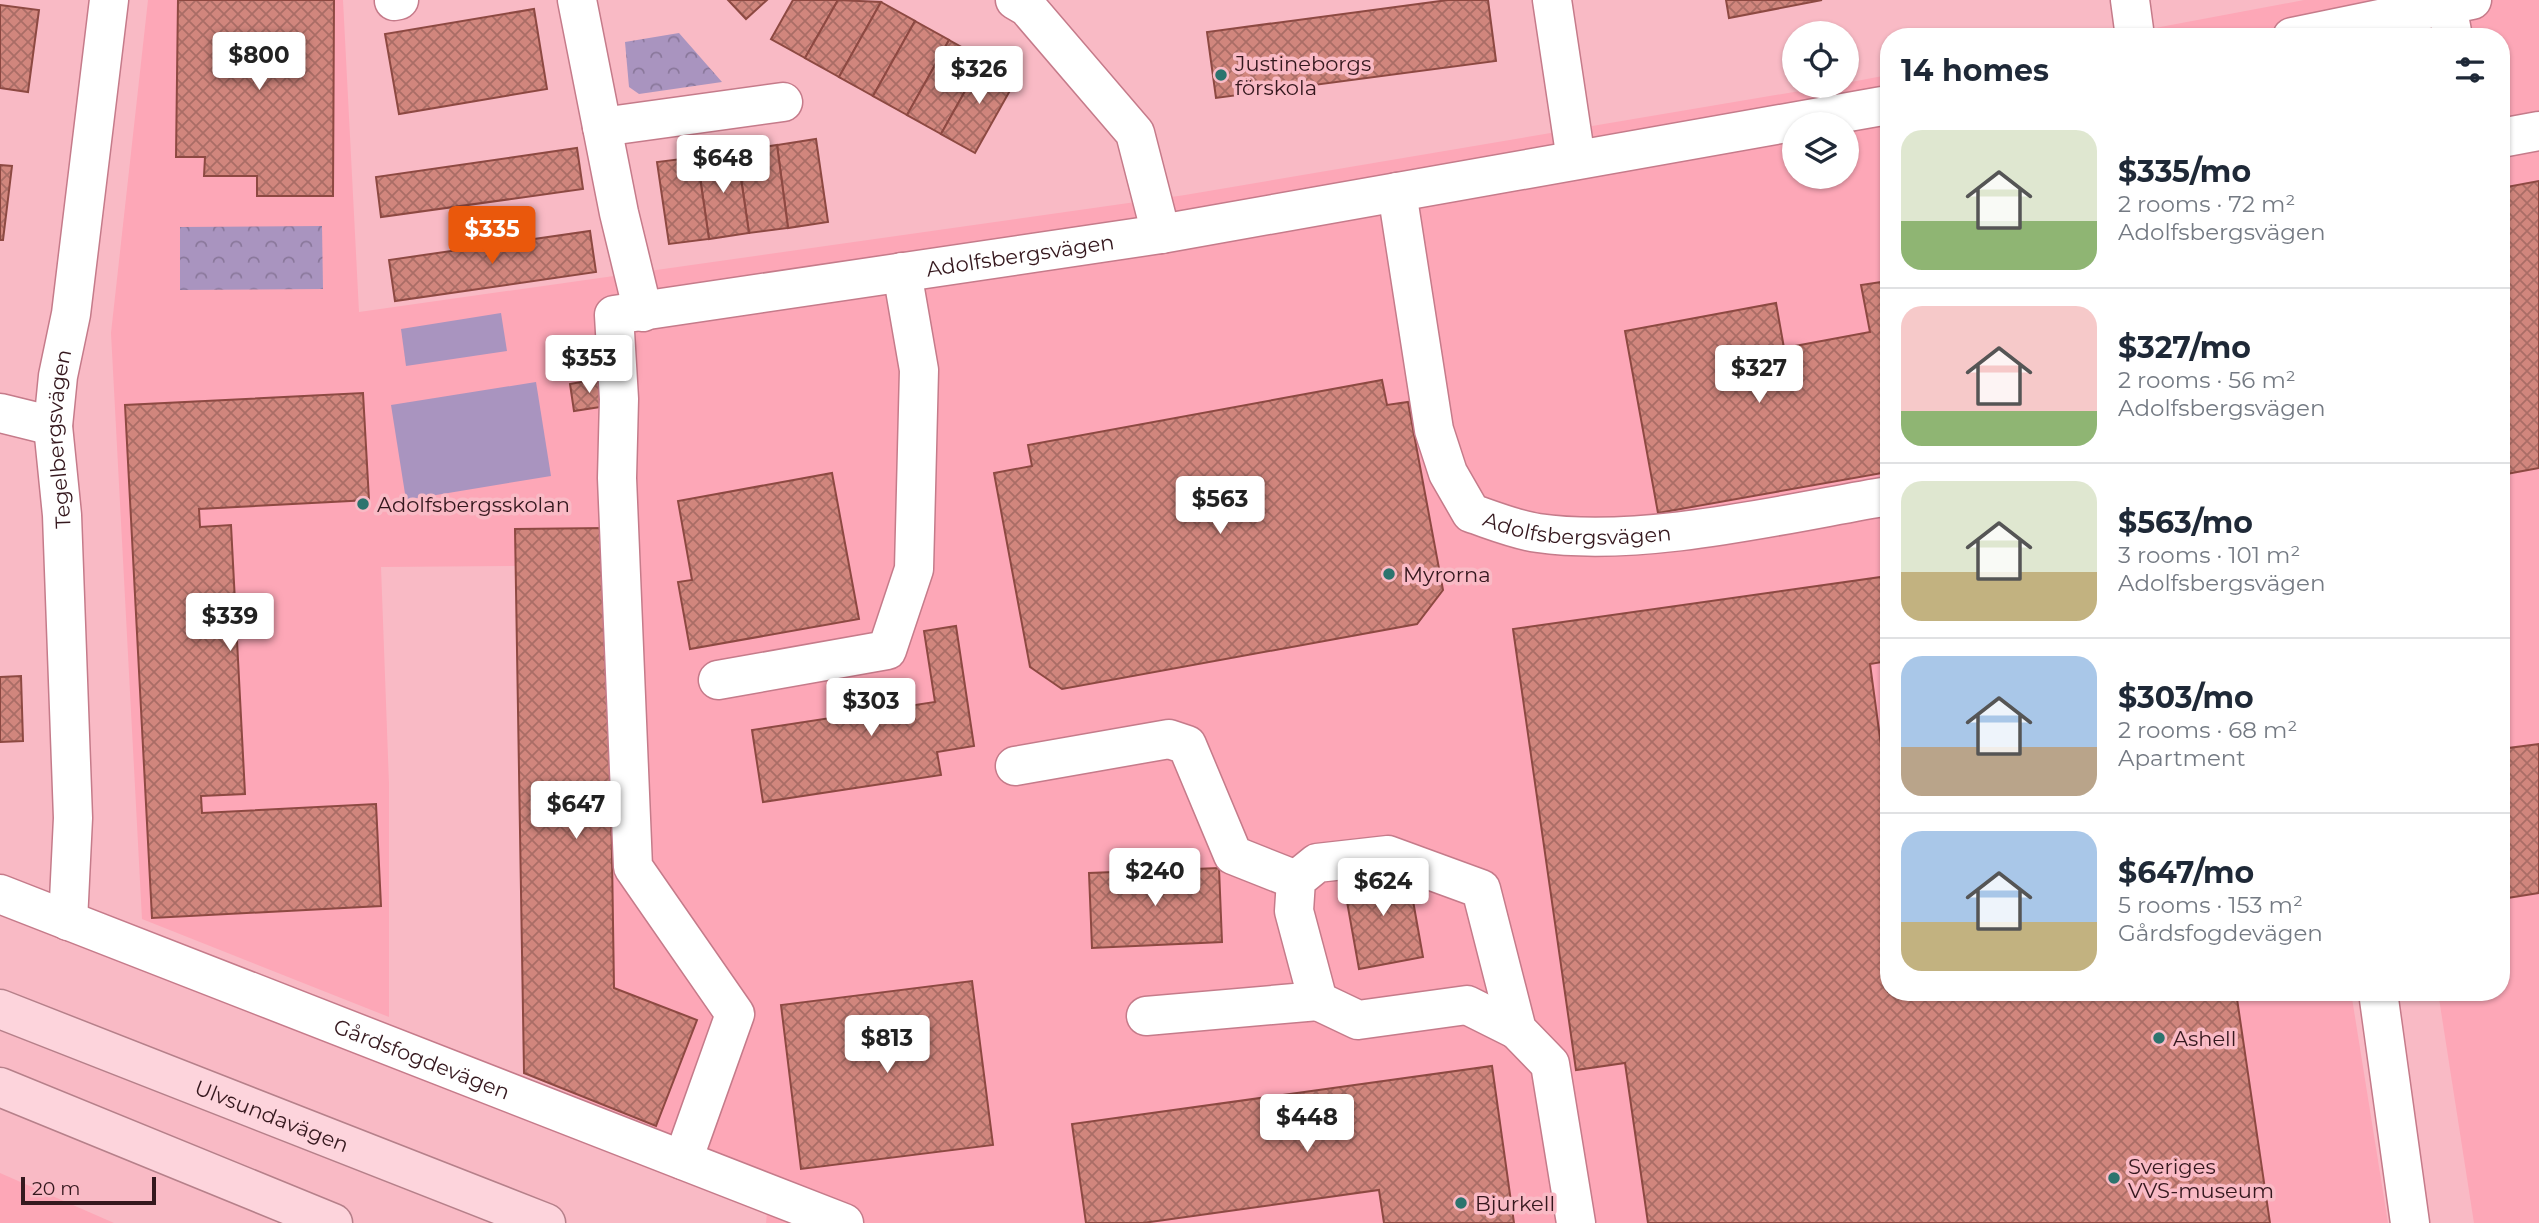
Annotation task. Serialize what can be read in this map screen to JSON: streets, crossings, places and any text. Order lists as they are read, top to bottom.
{
  "streets": {
    "main road": ["Ulvsundavägen"],
    "street": ["Adolfsbergsvägen", "Tegelbergsvägen", "Gårdsfogdevägen"]
  },
  "crossings": [
    ["Tegelbergsvägen", "Gårdsfogdevägen"]
  ],
  "places": [
    "Justineborgs förskola",
    "Adolfsbergsskolan",
    "Myrorna",
    "Ashell",
    "Sveriges VVS-museum",
    "Bjurkell"
  ],
  "scale_bar": "20 m",
  "page": {
    "heading": "14 homes",
    "price": [
      "$800",
      "$326",
      "$648",
      "$335",
      "$353",
      "$327",
      "$563",
      "$339",
      "$303",
      "$647",
      "$240",
      "$624",
      "$813",
      "$448"
    ],
    "list": [
      {
        "name": "$335/mo",
        "note": "2 rooms · 72 m² · Adolfsbergsvägen"
      },
      {
        "name": "$327/mo",
        "note": "2 rooms · 56 m² · Adolfsbergsvägen"
      },
      {
        "name": "$563/mo",
        "note": "3 rooms · 101 m² · Adolfsbergsvägen"
      },
      {
        "name": "$303/mo",
        "note": "2 rooms · 68 m² · Apartment"
      },
      {
        "name": "$647/mo",
        "note": "5 rooms · 153 m² · Gårdsfogdevägen"
      }
    ],
    "scale": "20 m"
  }
}
